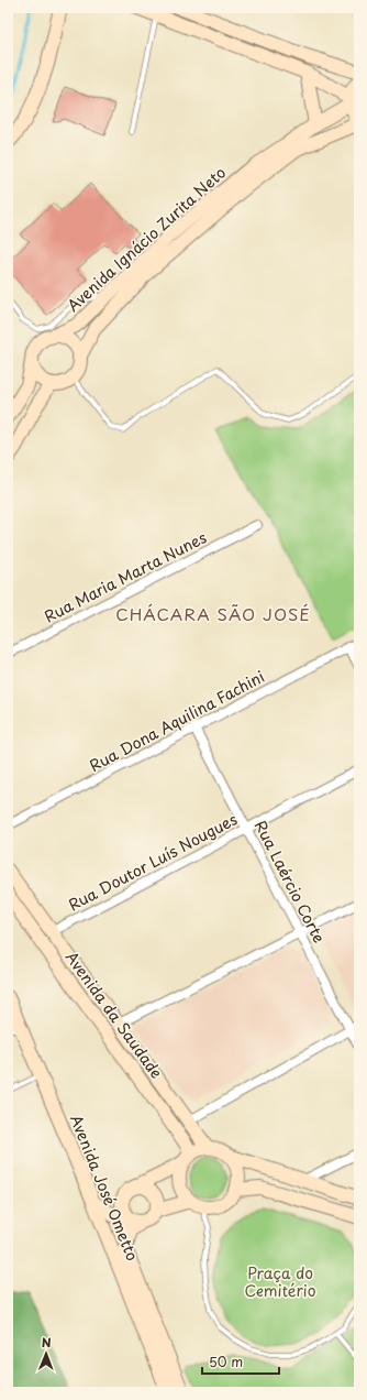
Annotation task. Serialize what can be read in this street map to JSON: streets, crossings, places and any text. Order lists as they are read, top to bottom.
{
  "streets": {
    "street": [
      "Avenida Ignácio Zurita Neto",
      "Rua Maria Marta Nunes",
      "Rua Dona Aquilina Fachini",
      "Rua Doutor Luís Nougues",
      "Rua Laércio Corte",
      "Avenida da Saudade",
      "Avenida José Ometto"
    ]
  },
  "crossings": [
    ["Rua Dona Aquilina Fachini", "Rua Laércio Corte"],
    ["Rua Doutor Luís Nougues", "Rua Laércio Corte"],
    ["Rua Doutor Luís Nougues", "Avenida da Saudade"]
  ],
  "districts": ["CHÁCARA SÃO JOSÉ"],
  "parks": ["Praça do Cemitério"],
  "scale_bar": "50 m",
  "north": "top"
}
